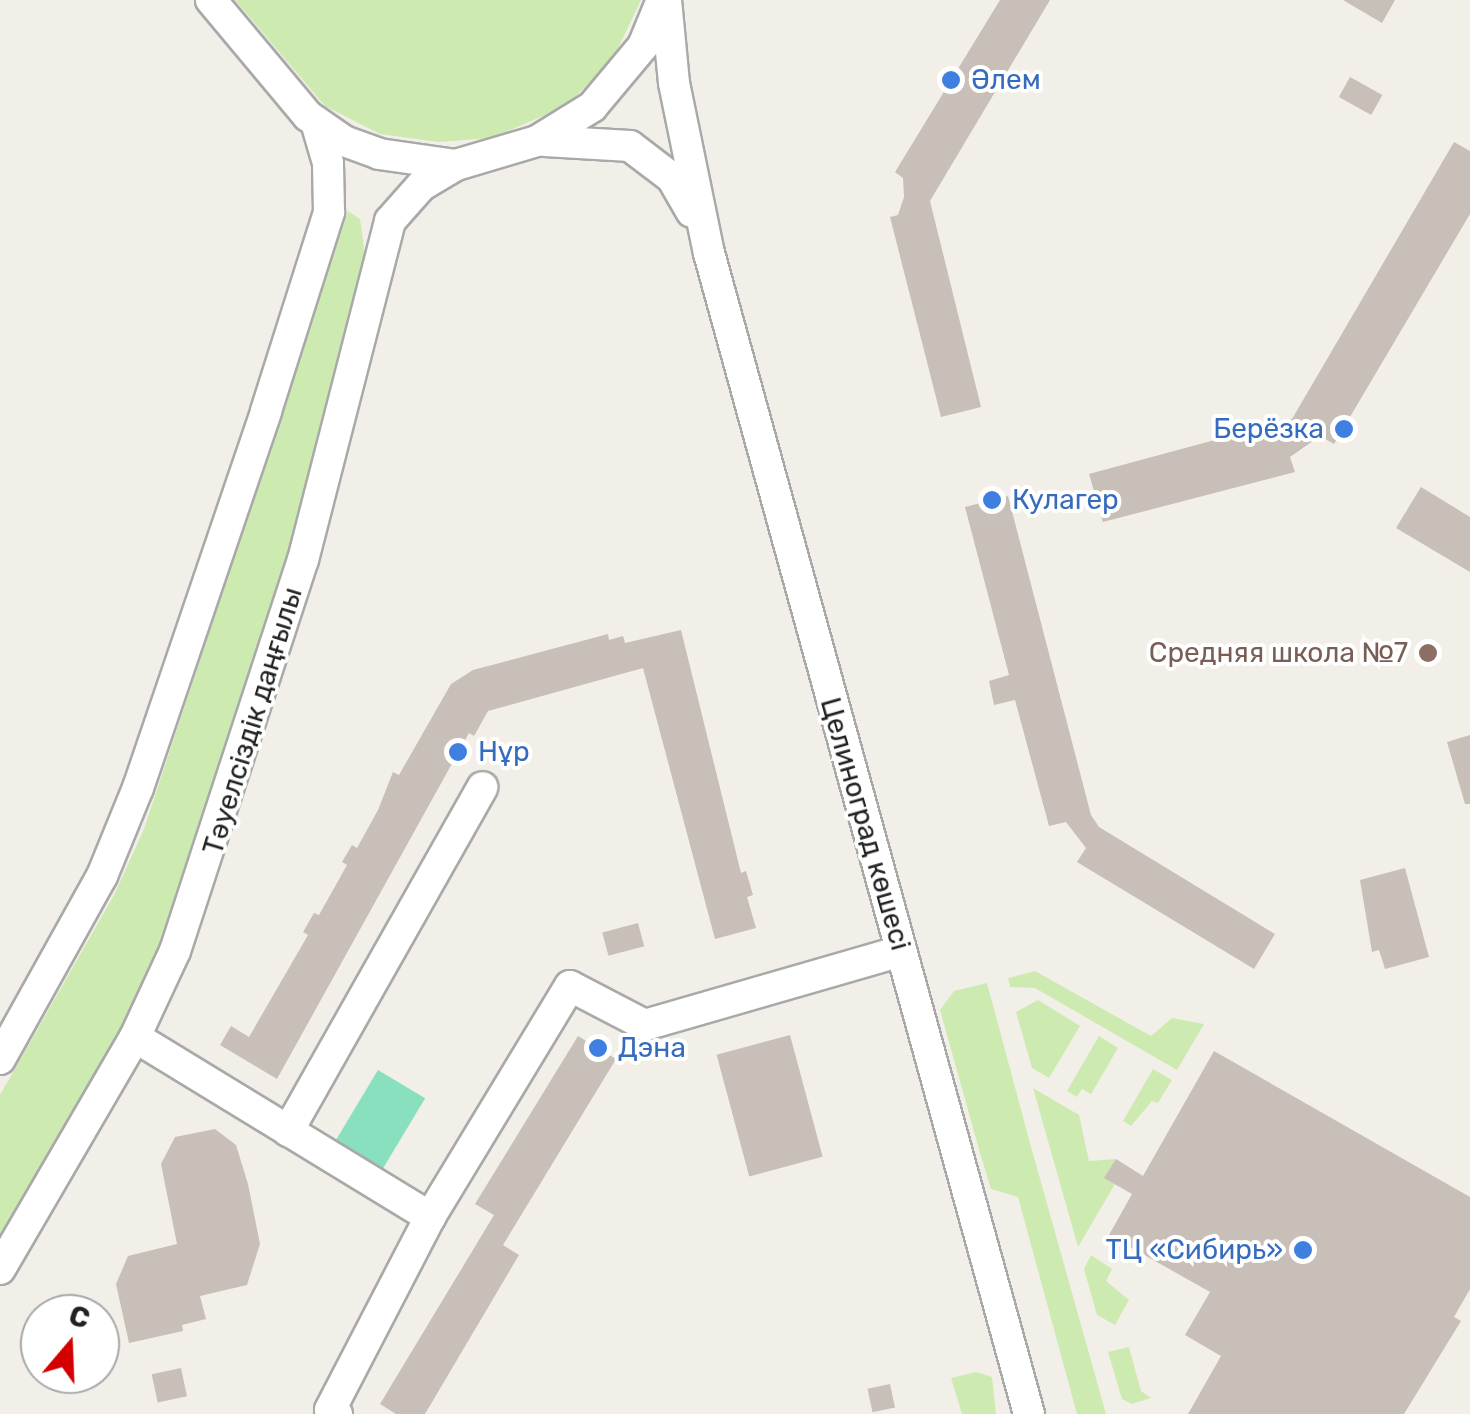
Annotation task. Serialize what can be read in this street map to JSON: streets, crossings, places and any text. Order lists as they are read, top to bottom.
{
  "streets": {
    "street": ["Тәуелсіздік даңғылы", "Целиноград көшесі"]
  },
  "places": [
    "Әлем",
    "Берёзка",
    "Кулагер",
    "Средняя школа №7",
    "Нұр",
    "Дэна",
    "ТЦ «Сибирь»"
  ],
  "north": "top"
}
